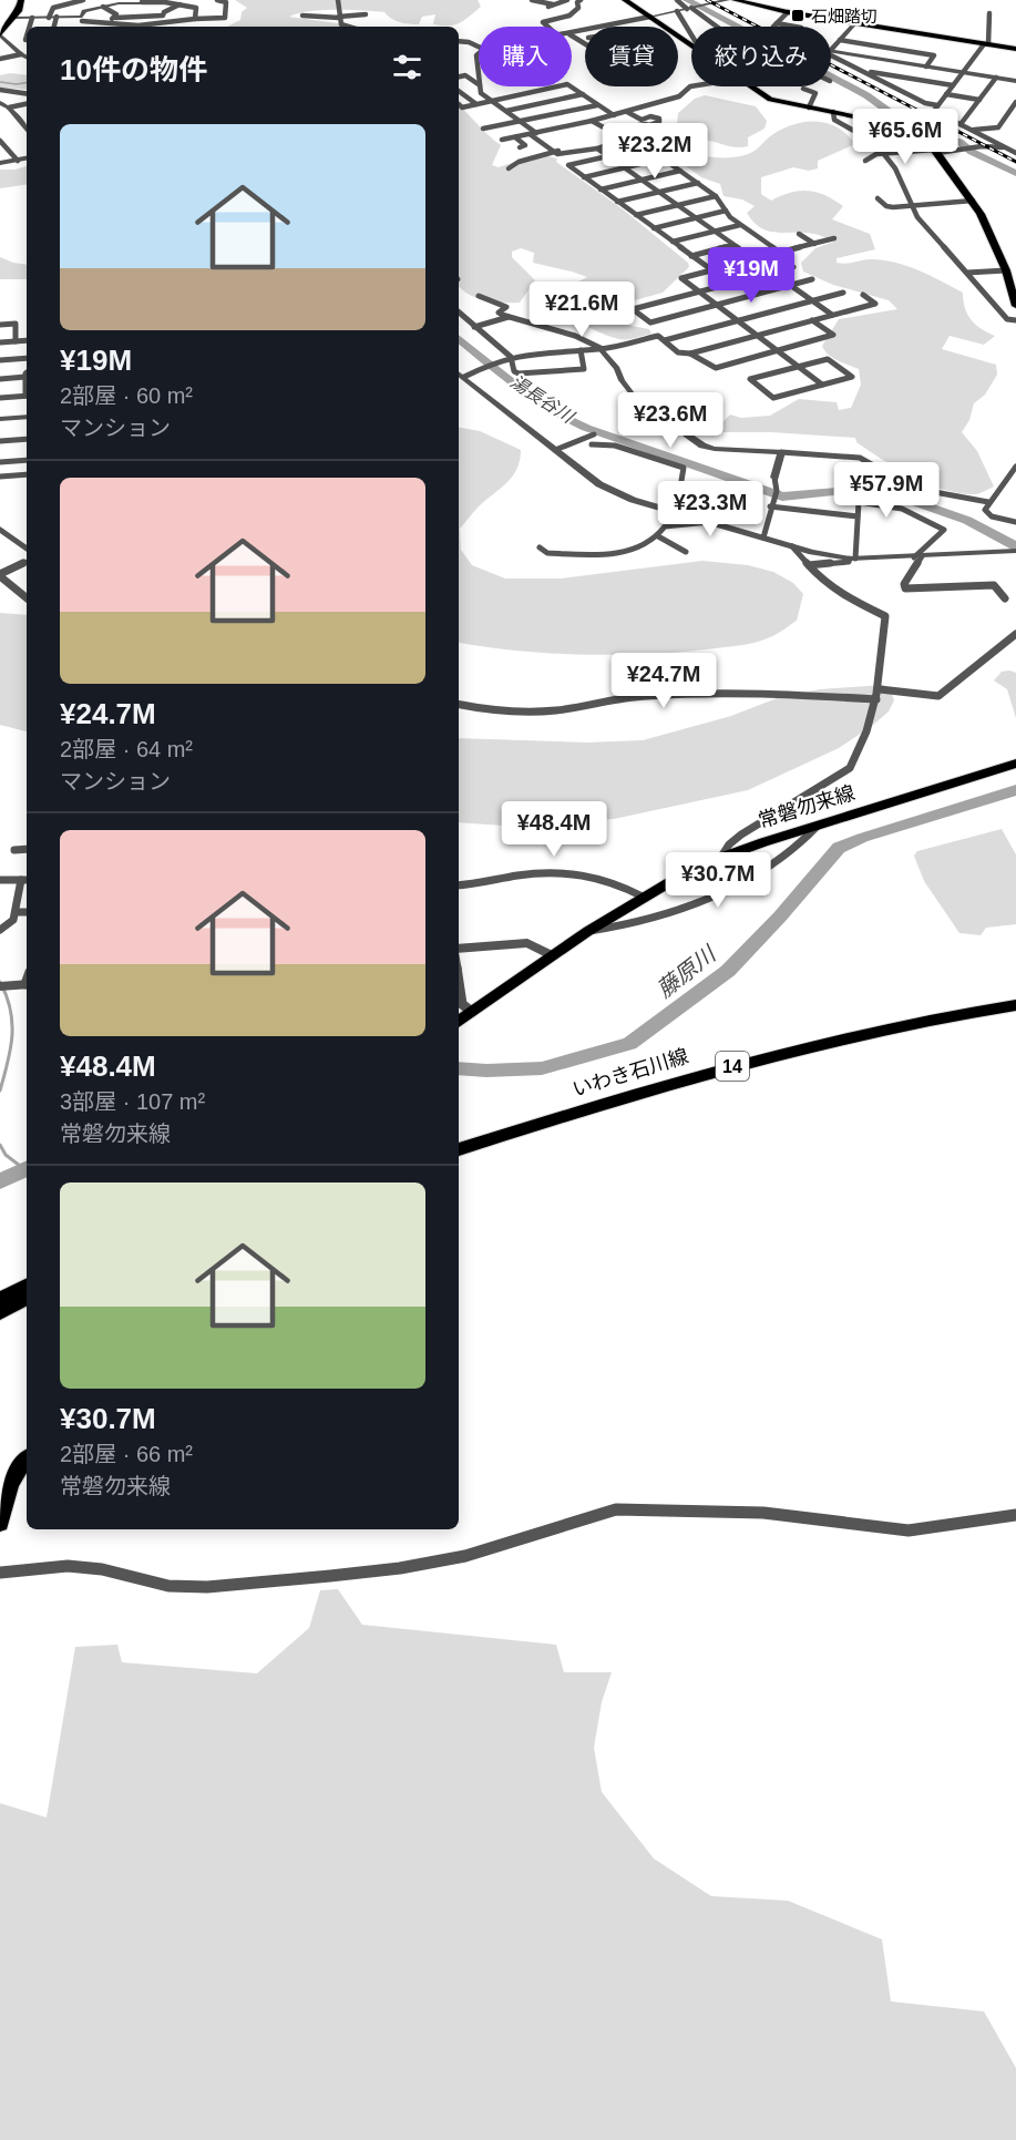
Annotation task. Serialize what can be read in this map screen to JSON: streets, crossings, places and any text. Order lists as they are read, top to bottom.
{
  "streets": {
    "main road": ["常磐勿来線", "14", "いわき石川線"]
  },
  "water": ["湯長谷川", "藤原川"],
  "places": {
    "transit": ["石畑踏切"]
  },
  "page": {
    "chip": ["購入", "賃貸", "絞り込み"],
    "heading": "10件の物件",
    "list": [
      {
        "name": "¥19M",
        "note": "2部屋 · 60 m² · マンション"
      },
      {
        "name": "¥24.7M",
        "note": "2部屋 · 64 m² · マンション"
      },
      {
        "name": "¥48.4M",
        "note": "3部屋 · 107 m² · 常磐勿来線"
      },
      {
        "name": "¥30.7M",
        "note": "2部屋 · 66 m² · 常磐勿来線"
      }
    ],
    "price": [
      "¥65.6M",
      "¥23.2M",
      "¥19M",
      "¥21.6M",
      "¥23.6M",
      "¥57.9M",
      "¥23.3M",
      "¥24.7M",
      "¥48.4M",
      "¥30.7M"
    ]
  }
}
